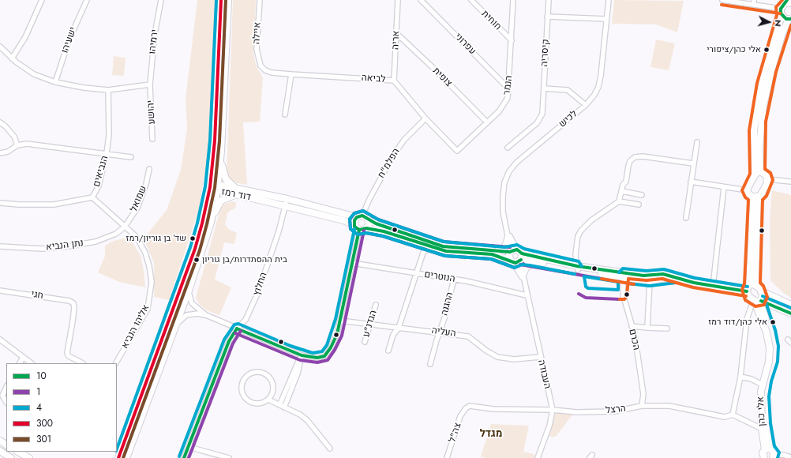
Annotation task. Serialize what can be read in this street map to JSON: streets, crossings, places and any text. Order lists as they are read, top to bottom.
{
  "streets": {
    "street": [
      "חוחית",
      "איילה",
      "ישעיהו",
      "אריה",
      "ירמיהו",
      "עפרוני",
      "קיסריה",
      "צופית",
      "לביאה",
      "הנמר",
      "יהושע",
      "לכיש",
      "הפלמ\"ח",
      "הנביאים",
      "דוד רמז",
      "שמואל",
      "נתן הנביא",
      "הנוטרים",
      "החלוץ",
      "חגי",
      "ההגנה",
      "הגדנ\"ע",
      "אליהו הנביא",
      "העליה",
      "הכרם",
      "העבודה",
      "הרצל",
      "אלי כהן",
      "צה\"ל"
    ]
  },
  "crossings": [
    ["חוחית", "הנמר"],
    ["איילה", "לביאה"],
    ["אריה", "צופית"],
    ["אריה", "לביאה"],
    ["ירמיהו", "יהושע"],
    ["עפרוני", "הנמר"],
    ["צופית", "הנמר"],
    ["לביאה", "הנמר"],
    ["לביאה", "הפלמ\"ח"],
    ["לכיש", "דוד רמז"],
    ["לכיש", "העבודה"],
    ["הפלמ\"ח", "דוד רמז"],
    ["הנביאים", "אליהו הנביא"],
    ["דוד רמז", "החלוץ"],
    ["דוד רמז", "הכרם"],
    ["דוד רמז", "העבודה"],
    ["שמואל", "נתן הנביא"],
    ["שמואל", "אליהו הנביא"],
    ["נתן הנביא", "אליהו הנביא"],
    ["הנוטרים", "ההגנה"],
    ["הנוטרים", "העבודה"],
    ["ההגנה", "העליה"],
    ["הגדנ\"ע", "העליה"],
    ["העליה", "העבודה"],
    ["הכרם", "הרצל"],
    ["העבודה", "הרצל"],
    ["הרצל", "אלי כהן"],
    ["הרצל", "צה\"ל"]
  ],
  "districts": ["מגדל"],
  "places": [
    "אלי כהן/ציפורי",
    "שד׳ בן גוריון/רמז",
    "בית ההסתדרות/בן גוריון",
    "אלי כהן/דוד רמז"
  ],
  "lines": [
    "transit line 10",
    "transit line 4",
    "transit line 300",
    "transit line 301",
    "transit line 1"
  ],
  "legend": [
    "10",
    "1",
    "4",
    "300",
    "301"
  ],
  "north": "right"
}
